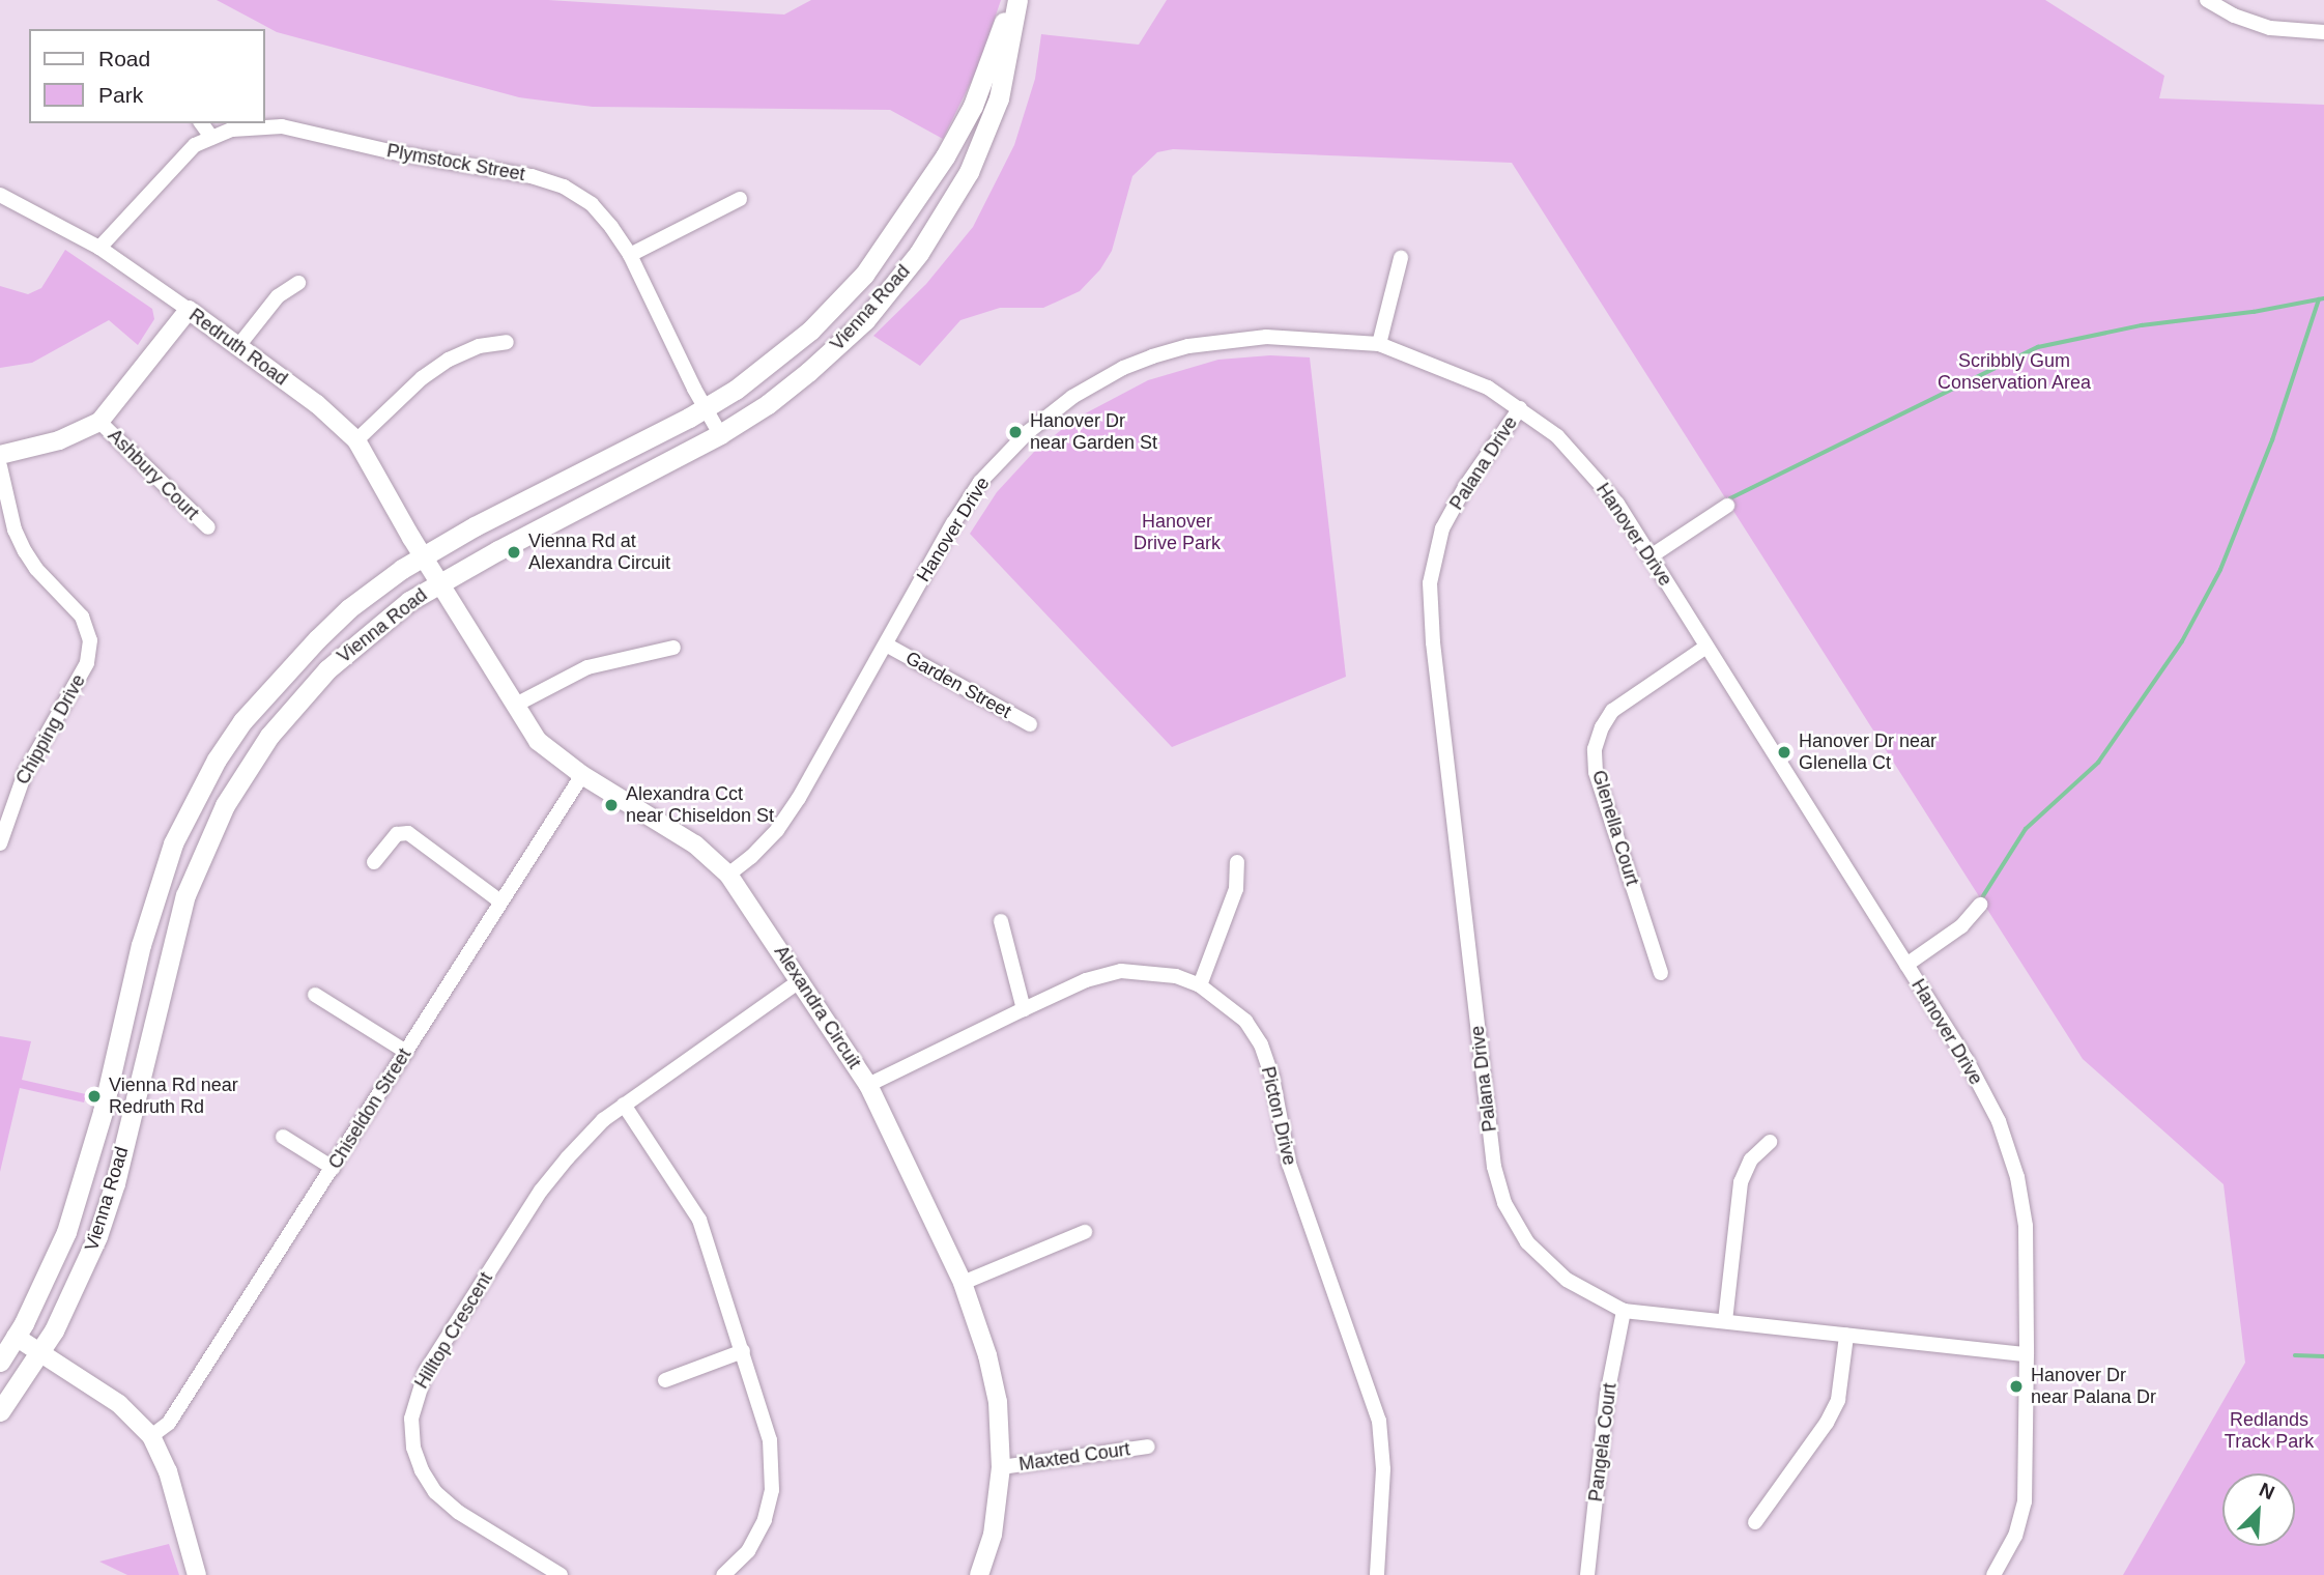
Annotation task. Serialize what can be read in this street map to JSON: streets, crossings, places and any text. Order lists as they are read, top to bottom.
{
  "streets": {
    "main road": ["Vienna Road"],
    "street": [
      "Plymstock Street",
      "Redruth Road",
      "Palana Drive",
      "Ashbury Court",
      "Hanover Drive",
      "Garden Street",
      "Chipping Drive",
      "Glenella Court",
      "Alexandra Circuit",
      "Chiseldon Street",
      "Picton Drive",
      "Hilltop Crescent",
      "Pangela Court",
      "Maxted Court"
    ]
  },
  "crossings": [
    ["Plymstock Street", "Vienna Road"],
    ["Plymstock Street", "Redruth Road"],
    ["Vienna Road", "Redruth Road"],
    ["Vienna Road", "Alexandra Circuit"],
    ["Redruth Road", "Alexandra Circuit"],
    ["Palana Drive", "Hanover Drive"],
    ["Palana Drive", "Pangela Court"],
    ["Hanover Drive", "Garden Street"],
    ["Hanover Drive", "Glenella Court"],
    ["Hanover Drive", "Alexandra Circuit"],
    ["Alexandra Circuit", "Chiseldon Street"],
    ["Alexandra Circuit", "Picton Drive"],
    ["Alexandra Circuit", "Hilltop Crescent"],
    ["Alexandra Circuit", "Maxted Court"]
  ],
  "parks": ["Scribbly Gum Conservation Area", "Hanover Drive Park", "Redlands Track Park"],
  "places": [
    "Hanover Dr near Garden St",
    "Vienna Rd at Alexandra Circuit",
    "Hanover Dr near Glenella Ct",
    "Alexandra Cct near Chiseldon St",
    "Vienna Rd near Redruth Rd",
    "Hanover Dr near Palana Dr"
  ],
  "legend": ["Road", "Park"],
  "north": "top right"
}
